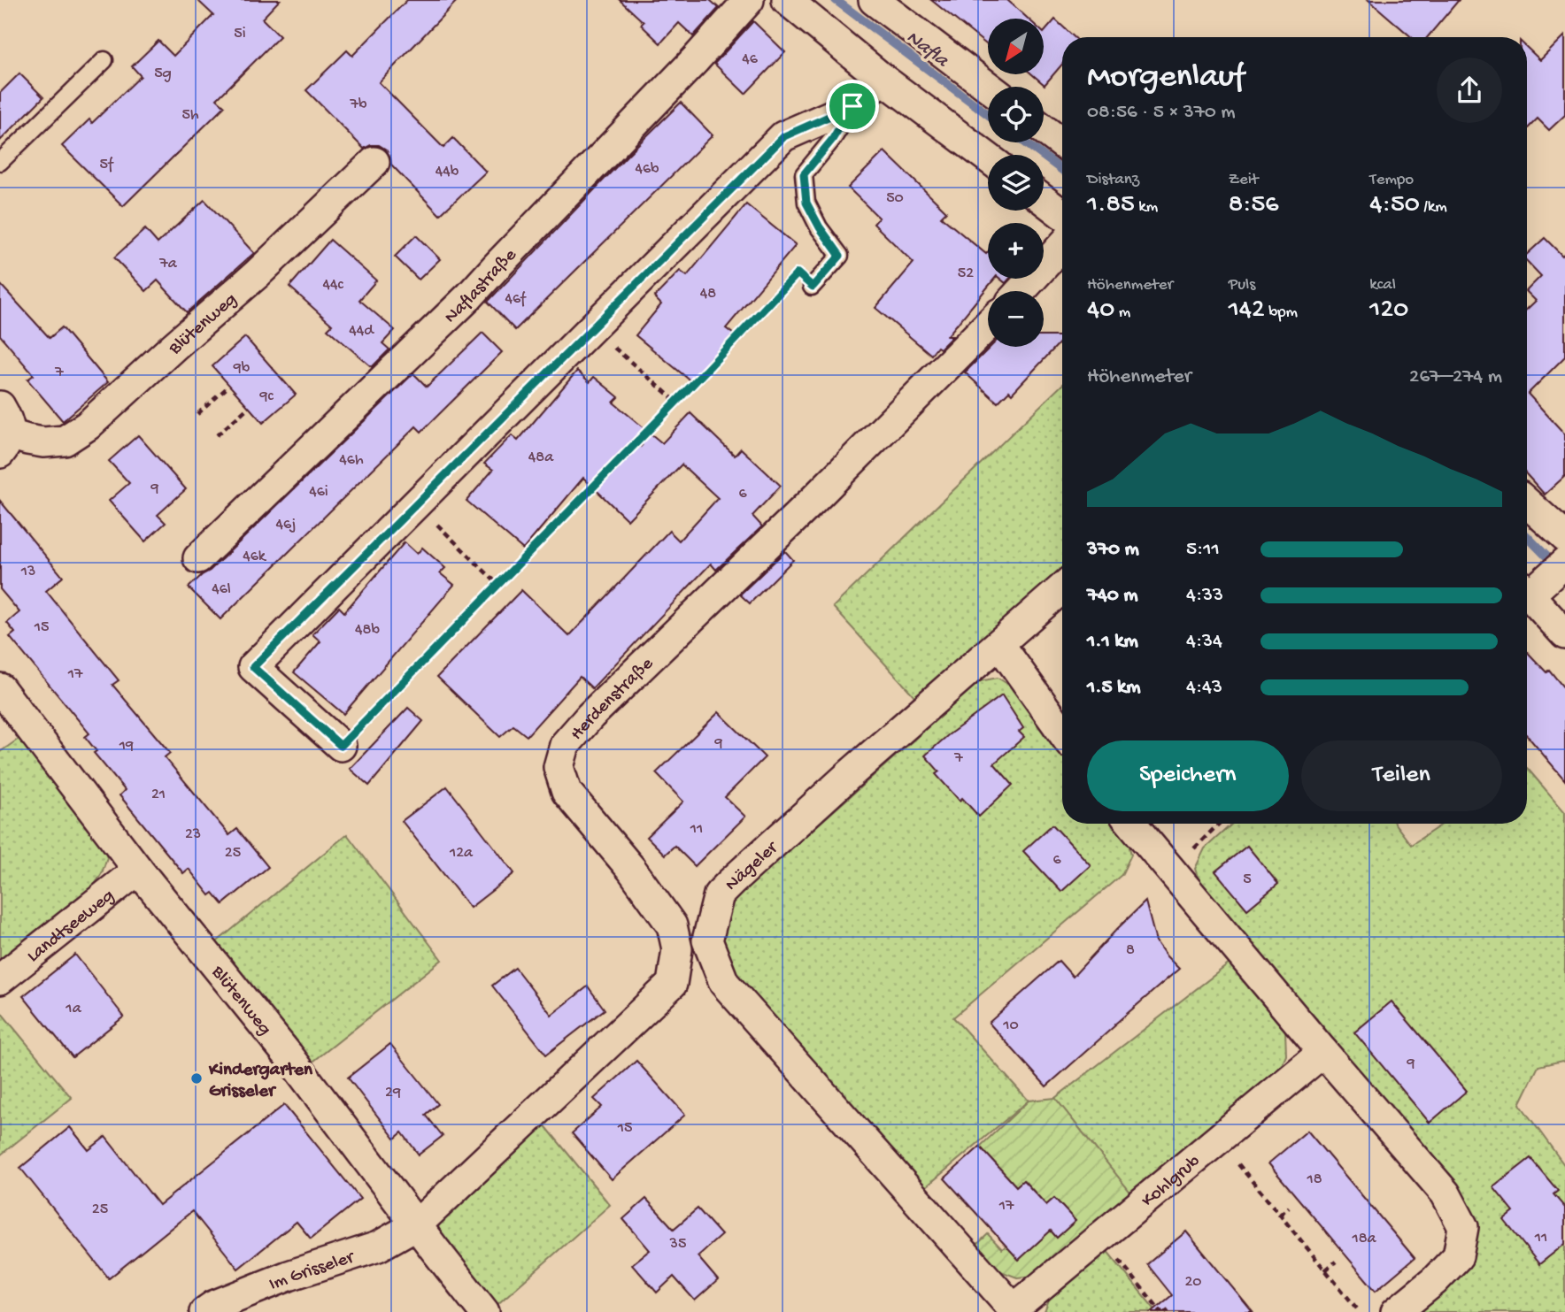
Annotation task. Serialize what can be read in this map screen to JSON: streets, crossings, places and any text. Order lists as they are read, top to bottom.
{
  "streets": {
    "street": [
      "Naflastraße",
      "Blütenweg",
      "Herdenstraße",
      "Nägeler",
      "Landtseeweg",
      "Kohlgrub",
      "Im Grisseler"
    ]
  },
  "crossings": [
    ["Blütenweg", "Herdenstraße"],
    ["Blütenweg", "Landtseeweg"],
    ["Blütenweg", "Im Grisseler"],
    ["Herdenstraße", "Im Grisseler"],
    ["Nägeler", "Kohlgrub"]
  ],
  "water": ["Nafla"],
  "places": ["Kindergarten Grisseler"],
  "house_numbers": [
    "5i",
    "46",
    "5g",
    "7b",
    "5h",
    "5f",
    "46b",
    "44b",
    "50",
    "7a",
    "52",
    "44c",
    "48",
    "46f",
    "44d",
    "9b",
    "7",
    "9c",
    "48a",
    "46h",
    "9",
    "46i",
    "6",
    "46j",
    "46k",
    "13",
    "46l",
    "15",
    "48b",
    "17",
    "9",
    "19",
    "7",
    "21",
    "11",
    "23",
    "25",
    "12a",
    "6",
    "5",
    "8",
    "1a",
    "10",
    "9",
    "29",
    "15",
    "18",
    "17",
    "25",
    "11",
    "18a",
    "35",
    "20"
  ],
  "north": "bottom left",
  "page": {
    "map_buttons": ["+", "−"],
    "heading": ["Morgenlauf", "08:56 · 5 × 370 m"],
    "stats": [
      ["Distanz", "1.85 km"],
      ["Zeit", "8:56"],
      ["Tempo", "4:50 /km"],
      ["Höhenmeter", "40 m"],
      ["Puls", "142 bpm"],
      ["kcal", "120"]
    ],
    "chart": ["Höhenmeter", "267–274 m"],
    "list": [
      {
        "name": "370 m",
        "note": "5:11"
      },
      {
        "name": "740 m",
        "note": "4:33"
      },
      {
        "name": "1.1 km",
        "note": "4:34"
      },
      {
        "name": "1.5 km",
        "note": "4:43"
      }
    ],
    "buttons": ["Speichern", "Teilen"]
  }
}
